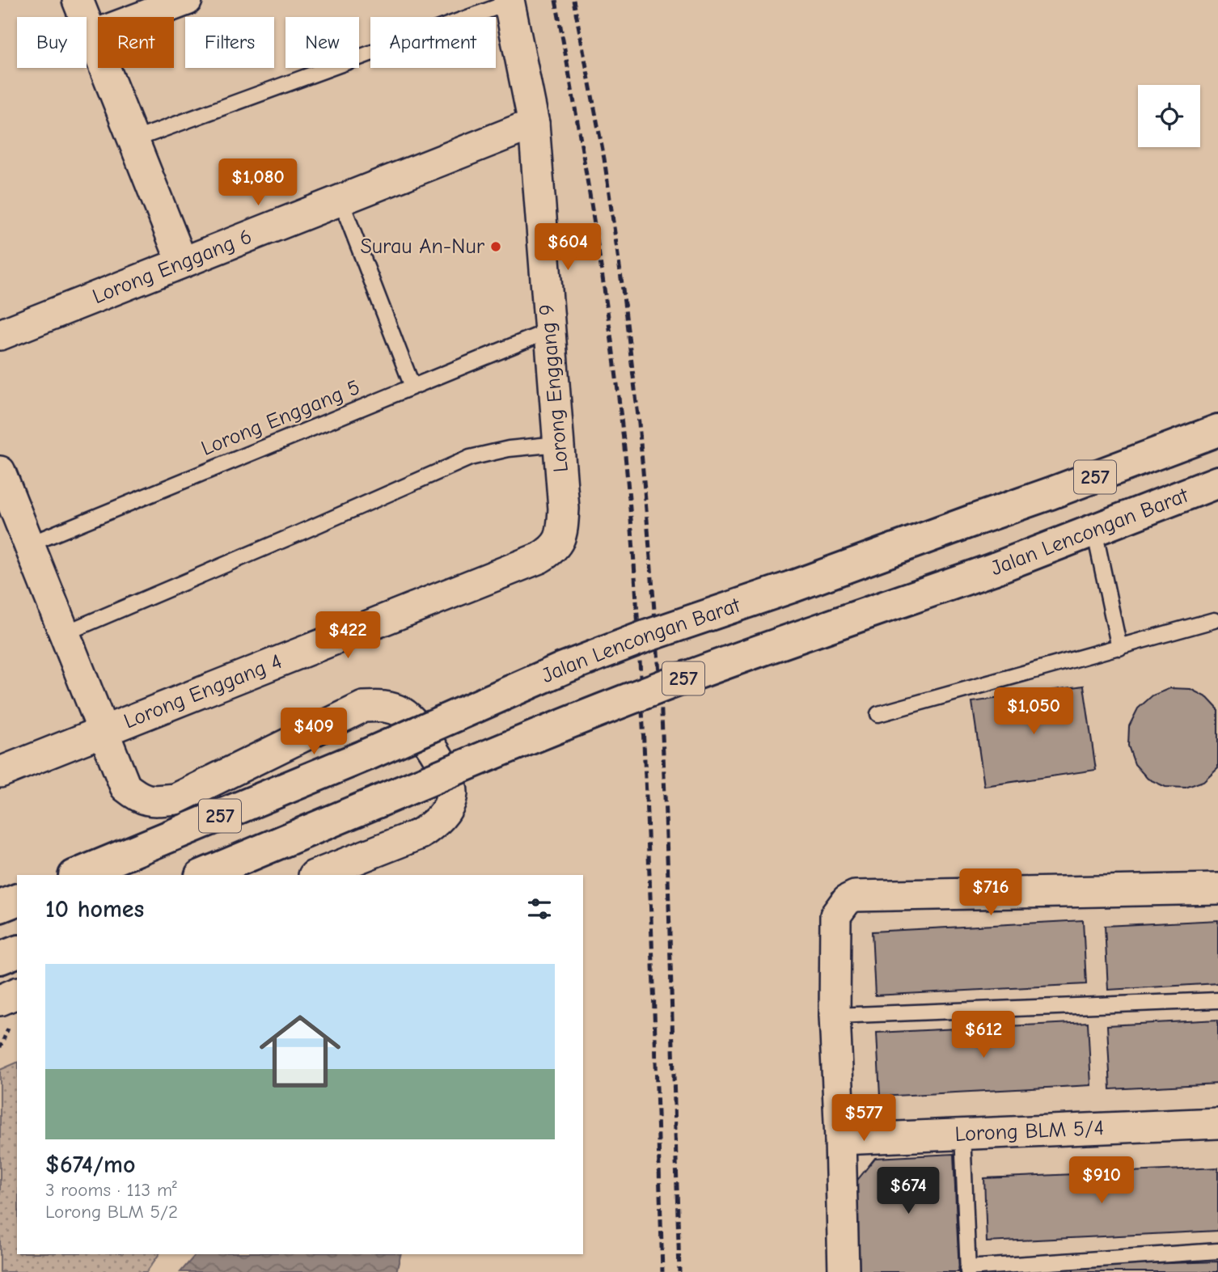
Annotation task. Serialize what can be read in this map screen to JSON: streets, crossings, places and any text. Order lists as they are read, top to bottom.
{
  "streets": {
    "highway": ["257", "Jalan Lencongan Barat"],
    "street": [
      "Lorong Enggang 6",
      "Lorong Enggang 9",
      "Lorong Enggang 4",
      "Lorong BLM 5/4"
    ],
    "lane": ["Lorong Enggang 5"]
  },
  "crossings": [
    ["Lorong Enggang 6", "Lorong Enggang 9"],
    ["Lorong Enggang 9", "Lorong Enggang 5"],
    ["Lorong Enggang 9", "Lorong Enggang 4"],
    ["Lorong Enggang 5", "Lorong Enggang 4"]
  ],
  "places": ["Surau An-Nur"],
  "page": {
    "chip": [
      "Buy",
      "Rent",
      "Filters",
      "New",
      "Apartment"
    ],
    "price": [
      "$1,080",
      "$604",
      "$422",
      "$1,050",
      "$409",
      "$716",
      "$612",
      "$577",
      "$910",
      "$674"
    ],
    "heading": "10 homes",
    "list": [
      {
        "name": "$674/mo",
        "note": "3 rooms · 113 m² · Lorong BLM 5/2"
      }
    ]
  }
}
